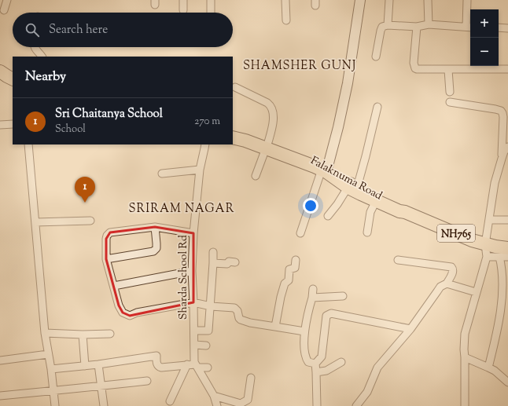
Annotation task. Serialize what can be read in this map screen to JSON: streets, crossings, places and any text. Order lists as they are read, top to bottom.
{
  "streets": {
    "highway": ["Falaknuma Road", "NH765"],
    "street": ["Sharda School Rd"]
  },
  "districts": ["SHAMSHER GUNJ", "SRIRAM NAGAR"],
  "page": {
    "map_buttons": ["+", "−"],
    "search": "Search here",
    "heading": "Nearby",
    "list": [
      {
        "mark": "1",
        "name": "Sri Chaitanya School",
        "note": "School",
        "value": "270 m"
      }
    ],
    "pins": "1"
  }
}
